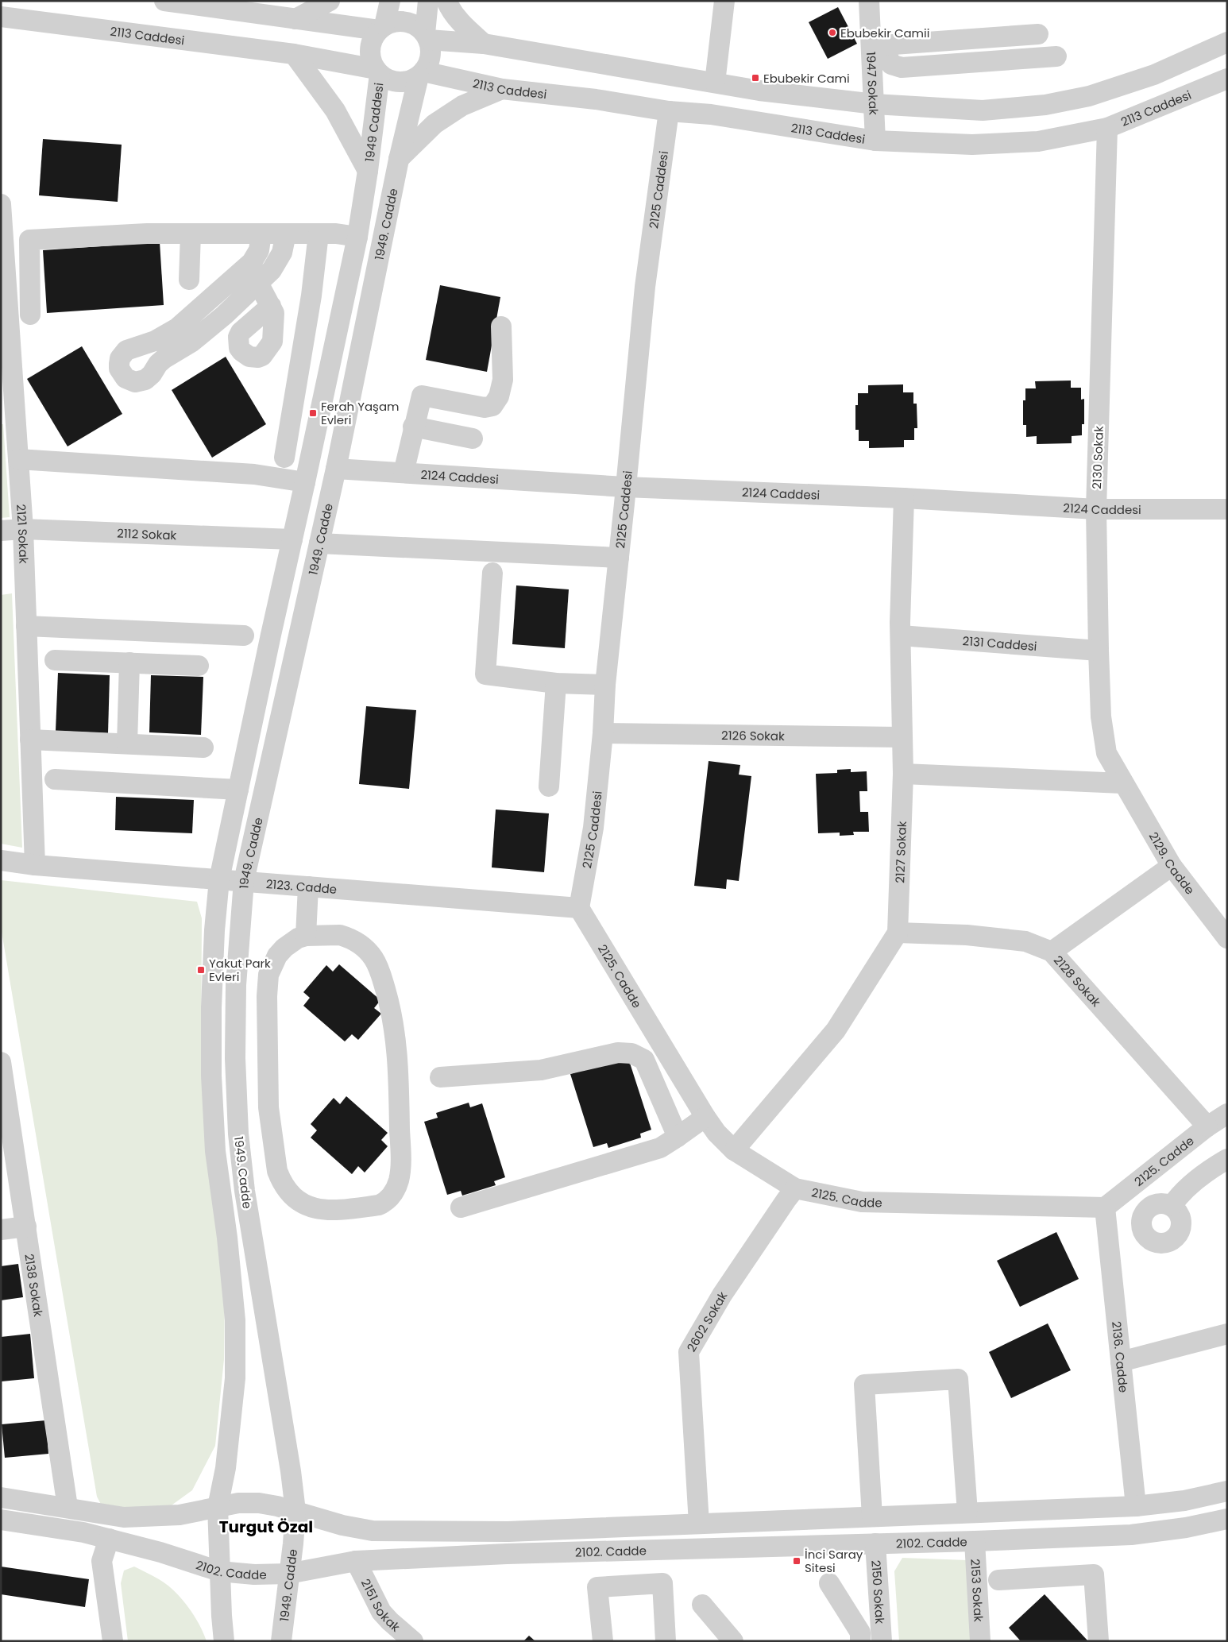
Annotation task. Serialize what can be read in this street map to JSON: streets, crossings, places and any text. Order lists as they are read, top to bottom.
{
  "streets": {
    "street": [
      "2113 Caddesi",
      "1947 Sokak",
      "1949 Caddesi",
      "2125 Caddesi",
      "1949. Cadde",
      "2130 Sokak",
      "2124 Caddesi",
      "2112 Sokak",
      "2121 Sokak",
      "2131 Caddesi",
      "2126 Sokak",
      "2127 Sokak",
      "2129. Cadde",
      "2123. Cadde",
      "2125. Cadde",
      "2128 Sokak",
      "2138 Sokak",
      "2602 Sokak",
      "2136. Cadde",
      "2102. Cadde",
      "2153 Sokak",
      "2150 Sokak",
      "2151 Sokak"
    ]
  },
  "crossings": [
    ["2113 Caddesi", "1947 Sokak"],
    ["2113 Caddesi", "1949 Caddesi"],
    ["2113 Caddesi", "2125 Caddesi"],
    ["2113 Caddesi", "1949. Cadde"],
    ["2113 Caddesi", "2130 Sokak"],
    ["1949 Caddesi", "1949. Cadde"],
    ["2125 Caddesi", "2124 Caddesi"],
    ["2125 Caddesi", "2126 Sokak"],
    ["2125 Caddesi", "2123. Cadde"],
    ["2125 Caddesi", "2125. Cadde"],
    ["1949. Cadde", "2124 Caddesi"],
    ["1949. Cadde", "2112 Sokak"],
    ["1949. Cadde", "2123. Cadde"],
    ["1949. Cadde", "2102. Cadde"],
    ["2130 Sokak", "2124 Caddesi"],
    ["2130 Sokak", "2131 Caddesi"],
    ["2130 Sokak", "2129. Cadde"],
    ["2124 Caddesi", "2127 Sokak"],
    ["2112 Sokak", "2121 Sokak"],
    ["2121 Sokak", "2123. Cadde"],
    ["2131 Caddesi", "2127 Sokak"],
    ["2126 Sokak", "2127 Sokak"],
    ["2127 Sokak", "2128 Sokak"],
    ["2123. Cadde", "2125. Cadde"],
    ["2125. Cadde", "2128 Sokak"],
    ["2125. Cadde", "2602 Sokak"],
    ["2125. Cadde", "2136. Cadde"],
    ["2138 Sokak", "2102. Cadde"],
    ["2602 Sokak", "2102. Cadde"],
    ["2136. Cadde", "2102. Cadde"],
    ["2102. Cadde", "2153 Sokak"],
    ["2102. Cadde", "2150 Sokak"],
    ["2102. Cadde", "2151 Sokak"]
  ],
  "districts": ["Turgut Özal"],
  "places": {
    "other": ["Ebubekir Camii"],
    "transit": [
      "Ebubekir Cami",
      "Ferah Yaşam Evleri",
      "Yakut Park Evleri",
      "İnci Saray Sitesi"
    ]
  }
}
